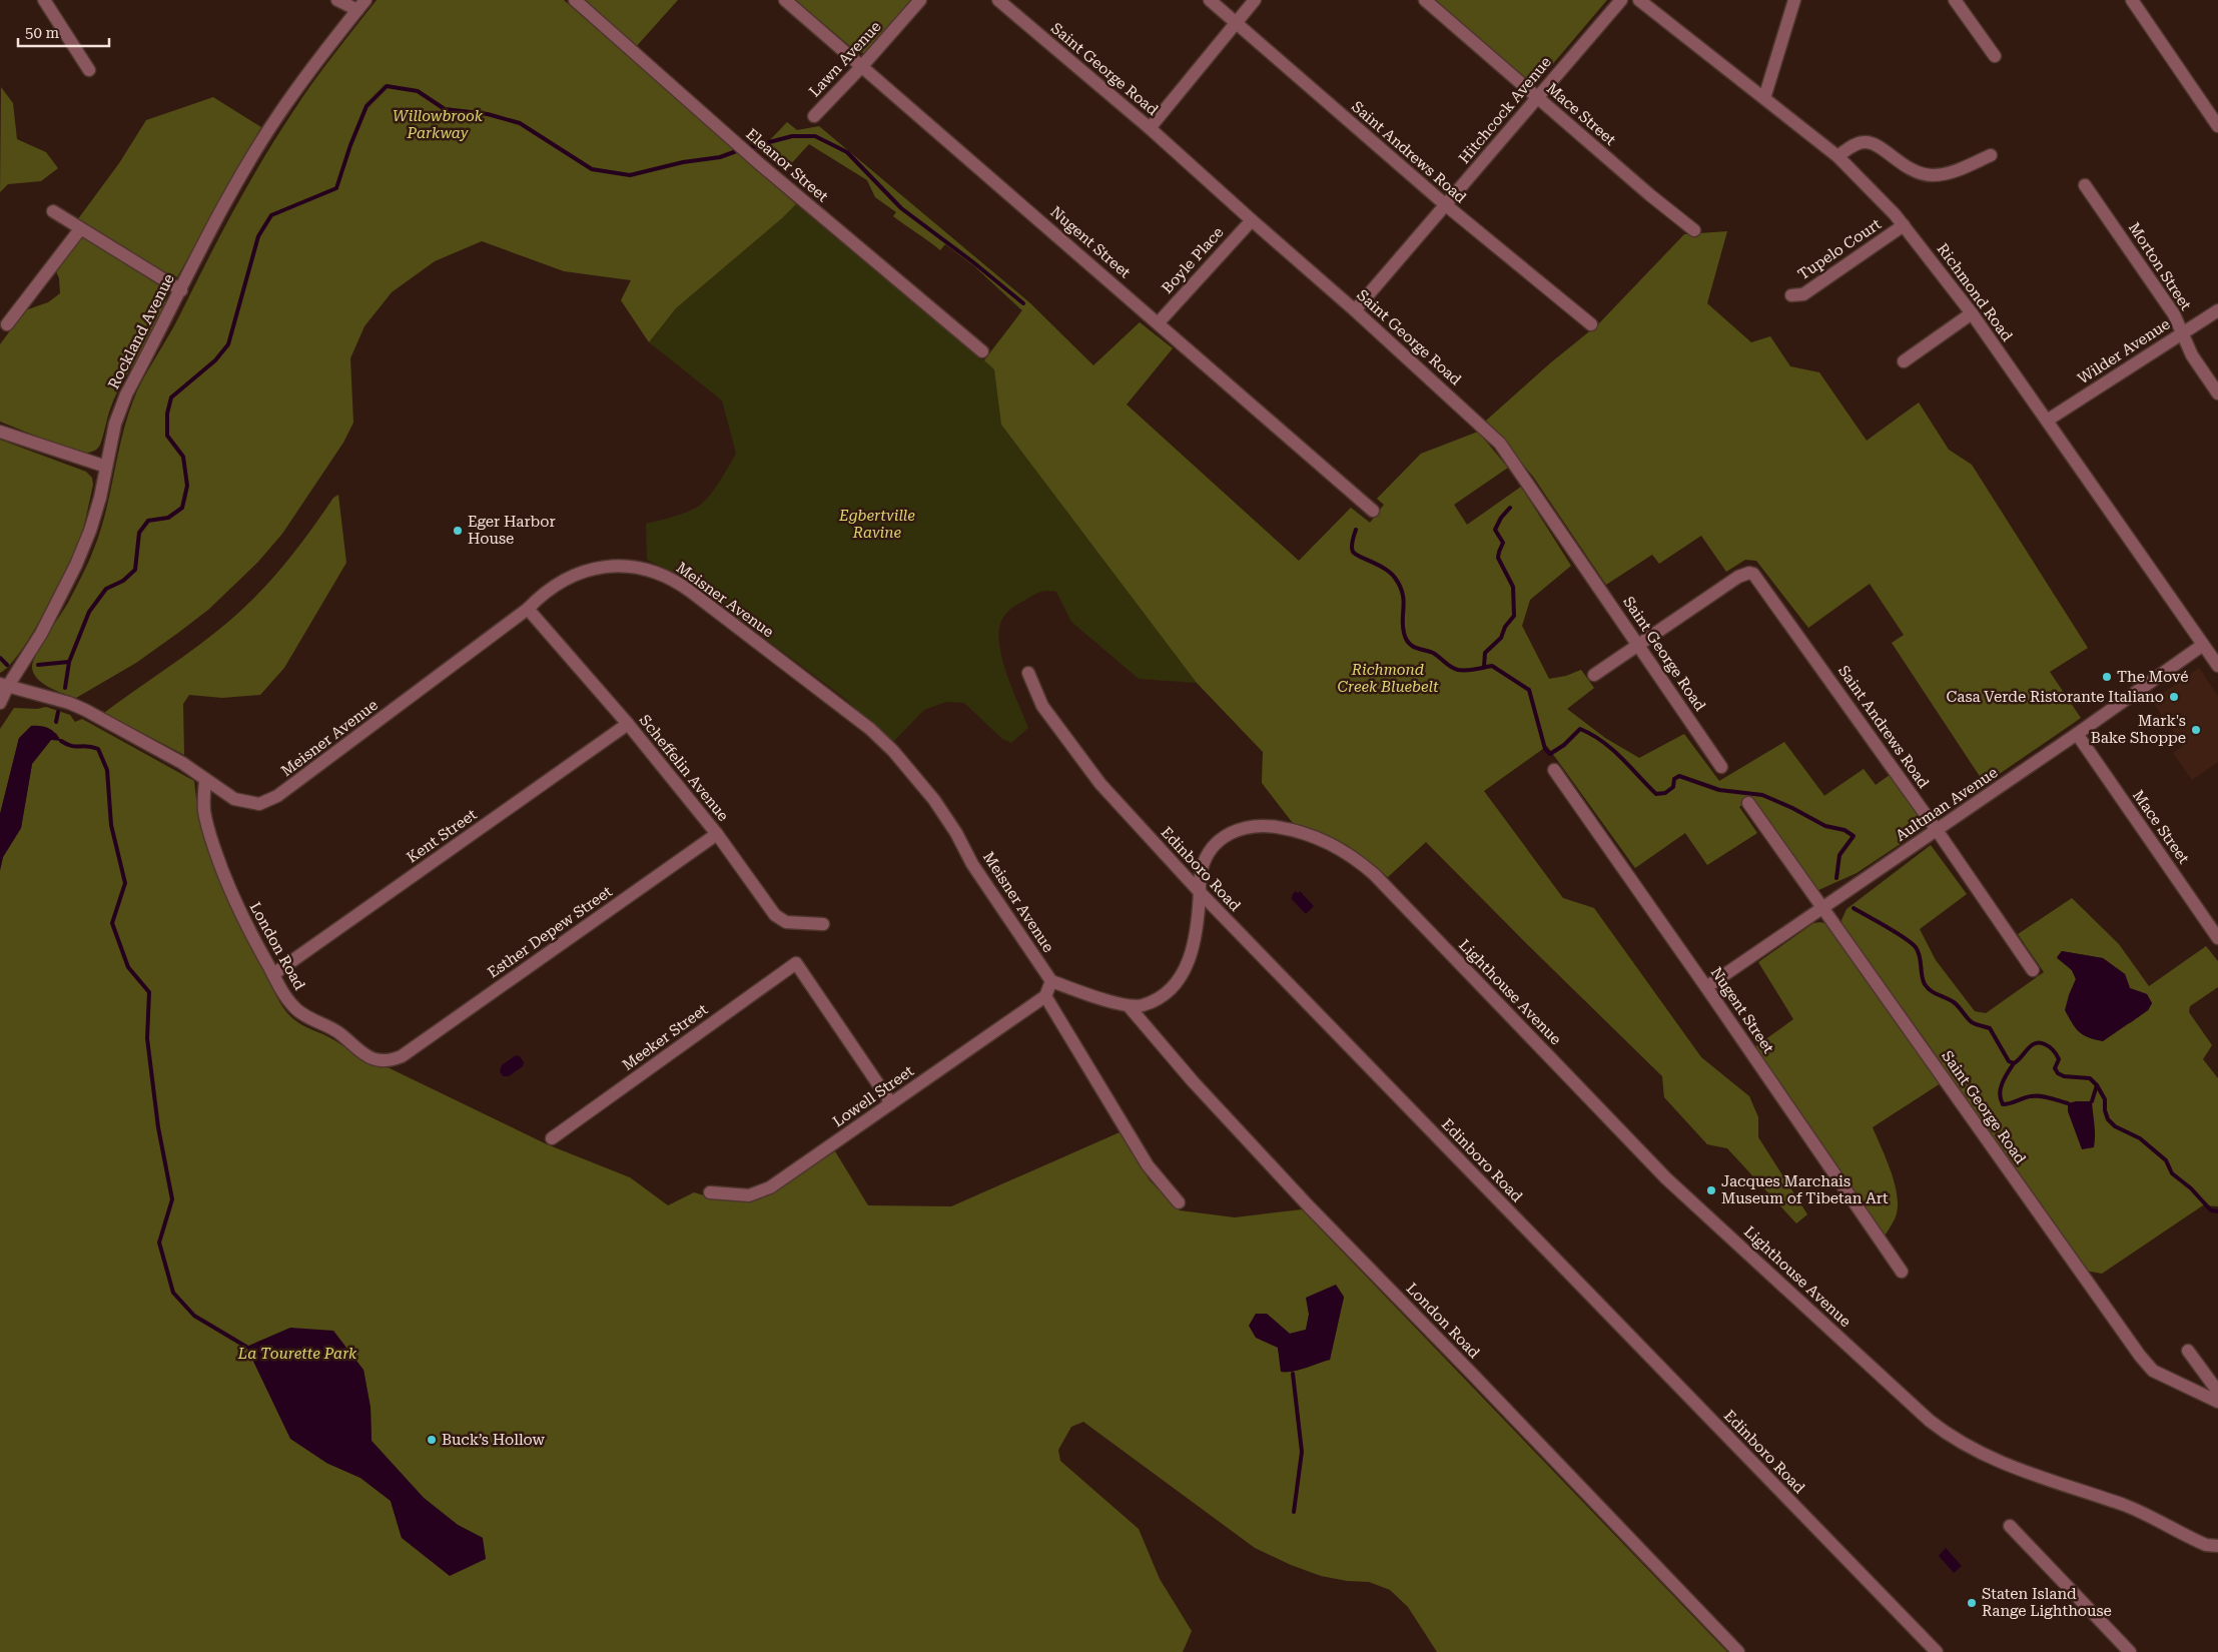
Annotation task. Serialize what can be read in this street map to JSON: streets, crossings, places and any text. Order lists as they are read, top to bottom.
{
  "streets": {
    "street": [
      "Lawn Avenue",
      "Saint George Road",
      "Hitchcock Avenue",
      "Mace Street",
      "Saint Andrews Road",
      "Eleanor Street",
      "Nugent Street",
      "Tupelo Court",
      "Boyle Place",
      "Morton Street",
      "Richmond Road",
      "Rockland Avenue",
      "Wilder Avenue",
      "Meisner Avenue",
      "Scheffelin Avenue",
      "Aultman Avenue",
      "Kent Street",
      "Edinboro Road",
      "Esther Depew Street",
      "London Road",
      "Lighthouse Avenue",
      "Meeker Street",
      "Lowell Street"
    ]
  },
  "crossings": [
    ["Lawn Avenue", "Nugent Street"],
    ["Saint George Road", "Hitchcock Avenue"],
    ["Saint George Road", "Saint Andrews Road"],
    ["Saint George Road", "Boyle Place"],
    ["Saint George Road", "Aultman Avenue"],
    ["Hitchcock Avenue", "Mace Street"],
    ["Hitchcock Avenue", "Saint Andrews Road"],
    ["Mace Street", "Aultman Avenue"],
    ["Saint Andrews Road", "Aultman Avenue"],
    ["Nugent Street", "Boyle Place"],
    ["Nugent Street", "Aultman Avenue"],
    ["Tupelo Court", "Richmond Road"],
    ["Morton Street", "Wilder Avenue"],
    ["Richmond Road", "Wilder Avenue"],
    ["Richmond Road", "Aultman Avenue"],
    ["Rockland Avenue", "Meisner Avenue"],
    ["Meisner Avenue", "Scheffelin Avenue"],
    ["Meisner Avenue", "London Road"],
    ["Scheffelin Avenue", "Kent Street"],
    ["Scheffelin Avenue", "Esther Depew Street"],
    ["Kent Street", "London Road"],
    ["Edinboro Road", "Lighthouse Avenue"],
    ["Esther Depew Street", "London Road"],
    ["Meeker Street", "Lowell Street"]
  ],
  "parks": [
    "Willowbrook Parkway",
    "Egbertville Ravine",
    "Richmond Creek Bluebelt",
    "La Tourette Park"
  ],
  "places": [
    "Eger Harbor House",
    "The Mové",
    "Casa Verde Ristorante Italiano",
    "Mark's Bake Shoppe",
    "Jacques Marchais Museum of Tibetan Art",
    "Buck’s Hollow",
    "Staten Island Range Lighthouse"
  ],
  "scale_bar": "50 m"
}
